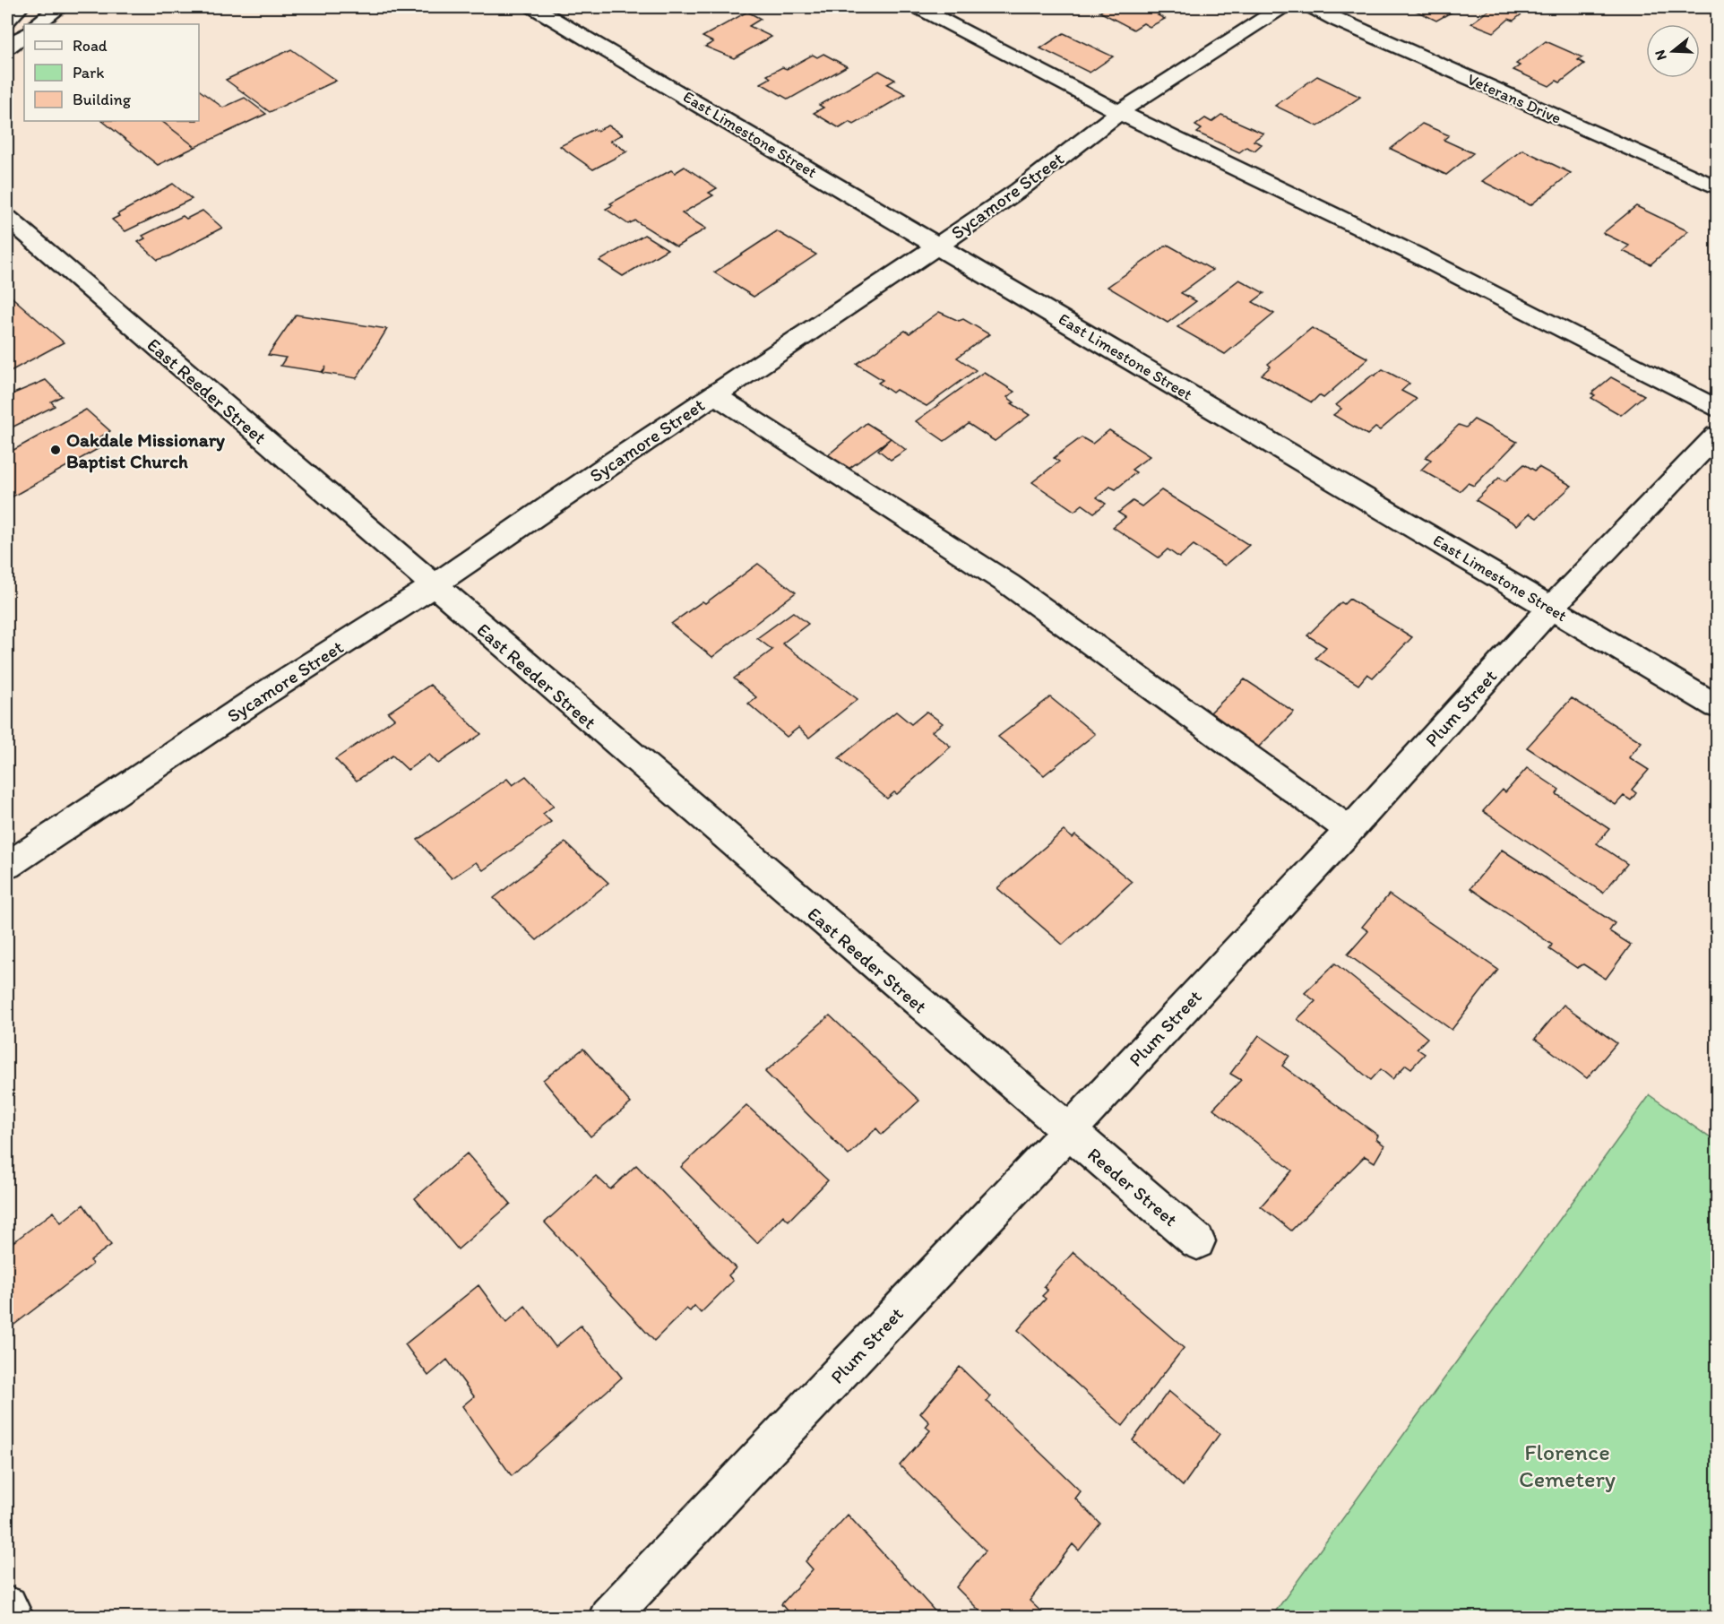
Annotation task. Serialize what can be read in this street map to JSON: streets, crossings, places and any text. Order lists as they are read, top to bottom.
{
  "streets": {
    "street": [
      "Veterans Drive",
      "East Limestone Street",
      "Sycamore Street",
      "East Reeder Street",
      "Plum Street",
      "Reeder Street"
    ]
  },
  "crossings": [
    ["East Limestone Street", "Sycamore Street"],
    ["East Limestone Street", "Plum Street"],
    ["Sycamore Street", "East Reeder Street"],
    ["East Reeder Street", "Plum Street"],
    ["East Reeder Street", "Reeder Street"],
    ["Plum Street", "Reeder Street"]
  ],
  "parks": ["Florence Cemetery"],
  "places": ["Oakdale Missionary Baptist Church"],
  "legend": ["Road", "Park", "Building"],
  "north": "left"
}
